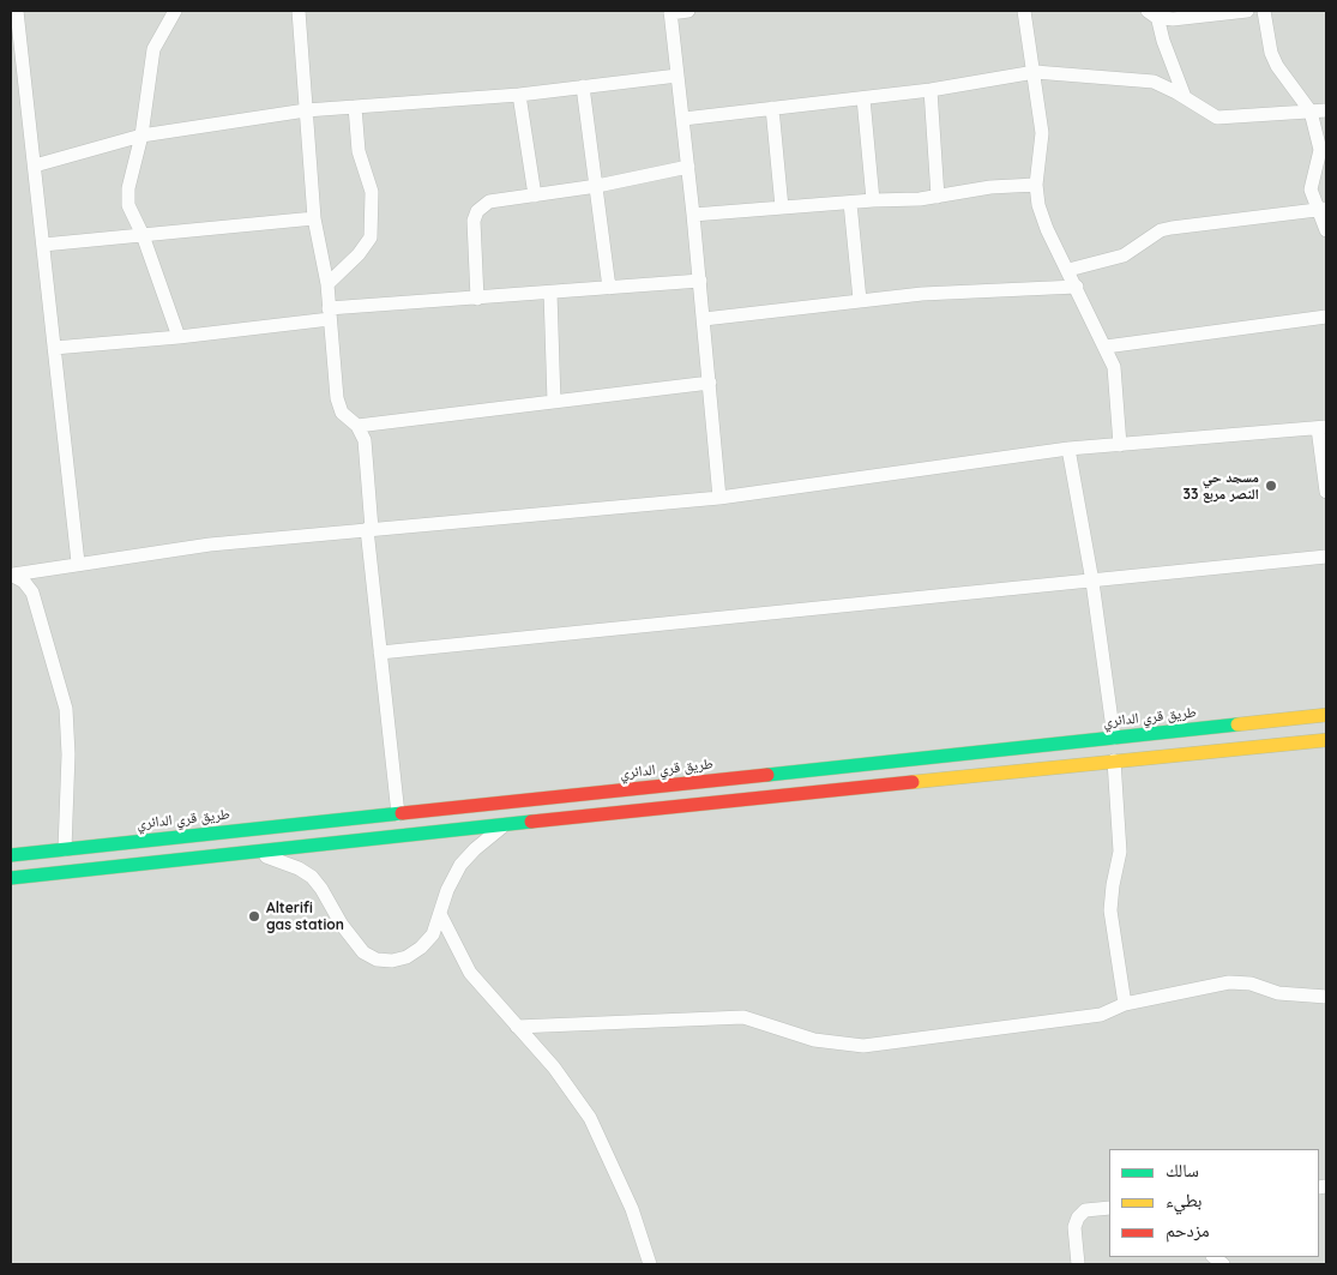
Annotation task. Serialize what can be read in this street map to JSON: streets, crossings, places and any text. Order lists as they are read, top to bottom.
{
  "streets": {
    "highway": ["طريق قري الدائري"]
  },
  "places": ["مسجد حي النصر مربع 33", "Alterifi gas station"],
  "legend": ["سالك", "بطيء", "مزدحم"]
}
